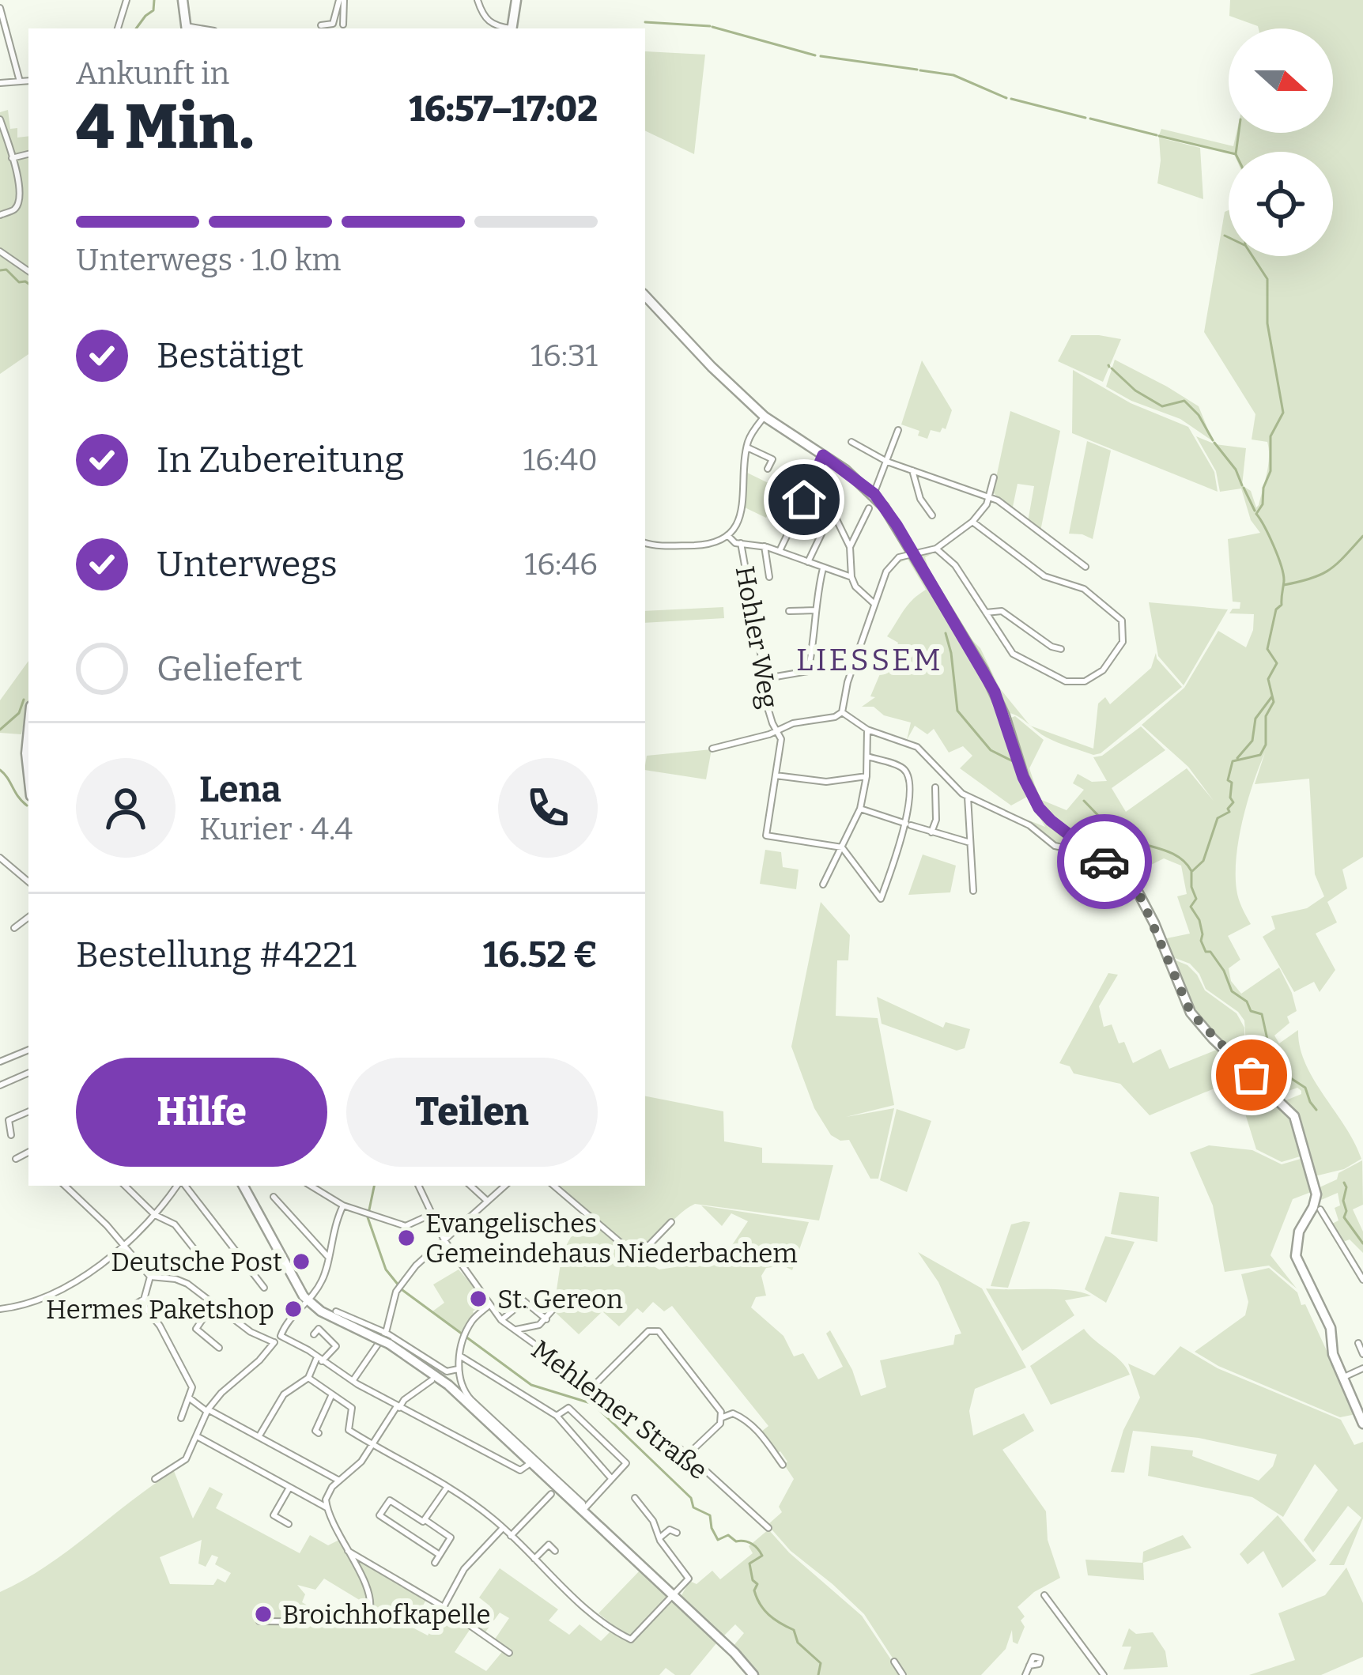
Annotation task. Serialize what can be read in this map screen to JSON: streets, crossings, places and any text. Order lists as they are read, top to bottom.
{
  "streets": {
    "street": ["Hohler Weg", "Mehlemer Straße"]
  },
  "districts": ["LIESSEM"],
  "places": [
    "Evangelisches Gemeindehaus Niederbachem",
    "Deutsche Post",
    "St. Gereon",
    "Hermes Paketshop",
    "Broichhofkapelle"
  ],
  "north": "right",
  "page": {
    "heading": ["4 Min.", "Ankunft in", "16:57–17:02"],
    "panel": [
      "Lena",
      "Kurier · 4.4",
      "Bestellung #4221",
      "16.52 €"
    ],
    "bar": "Unterwegs · 1.0 km",
    "list": [
      ["Bestätigt", "16:31"],
      ["In Zubereitung", "16:40"],
      ["Unterwegs", "16:46"],
      "Geliefert"
    ],
    "buttons": ["Hilfe", "Teilen"]
  }
}
